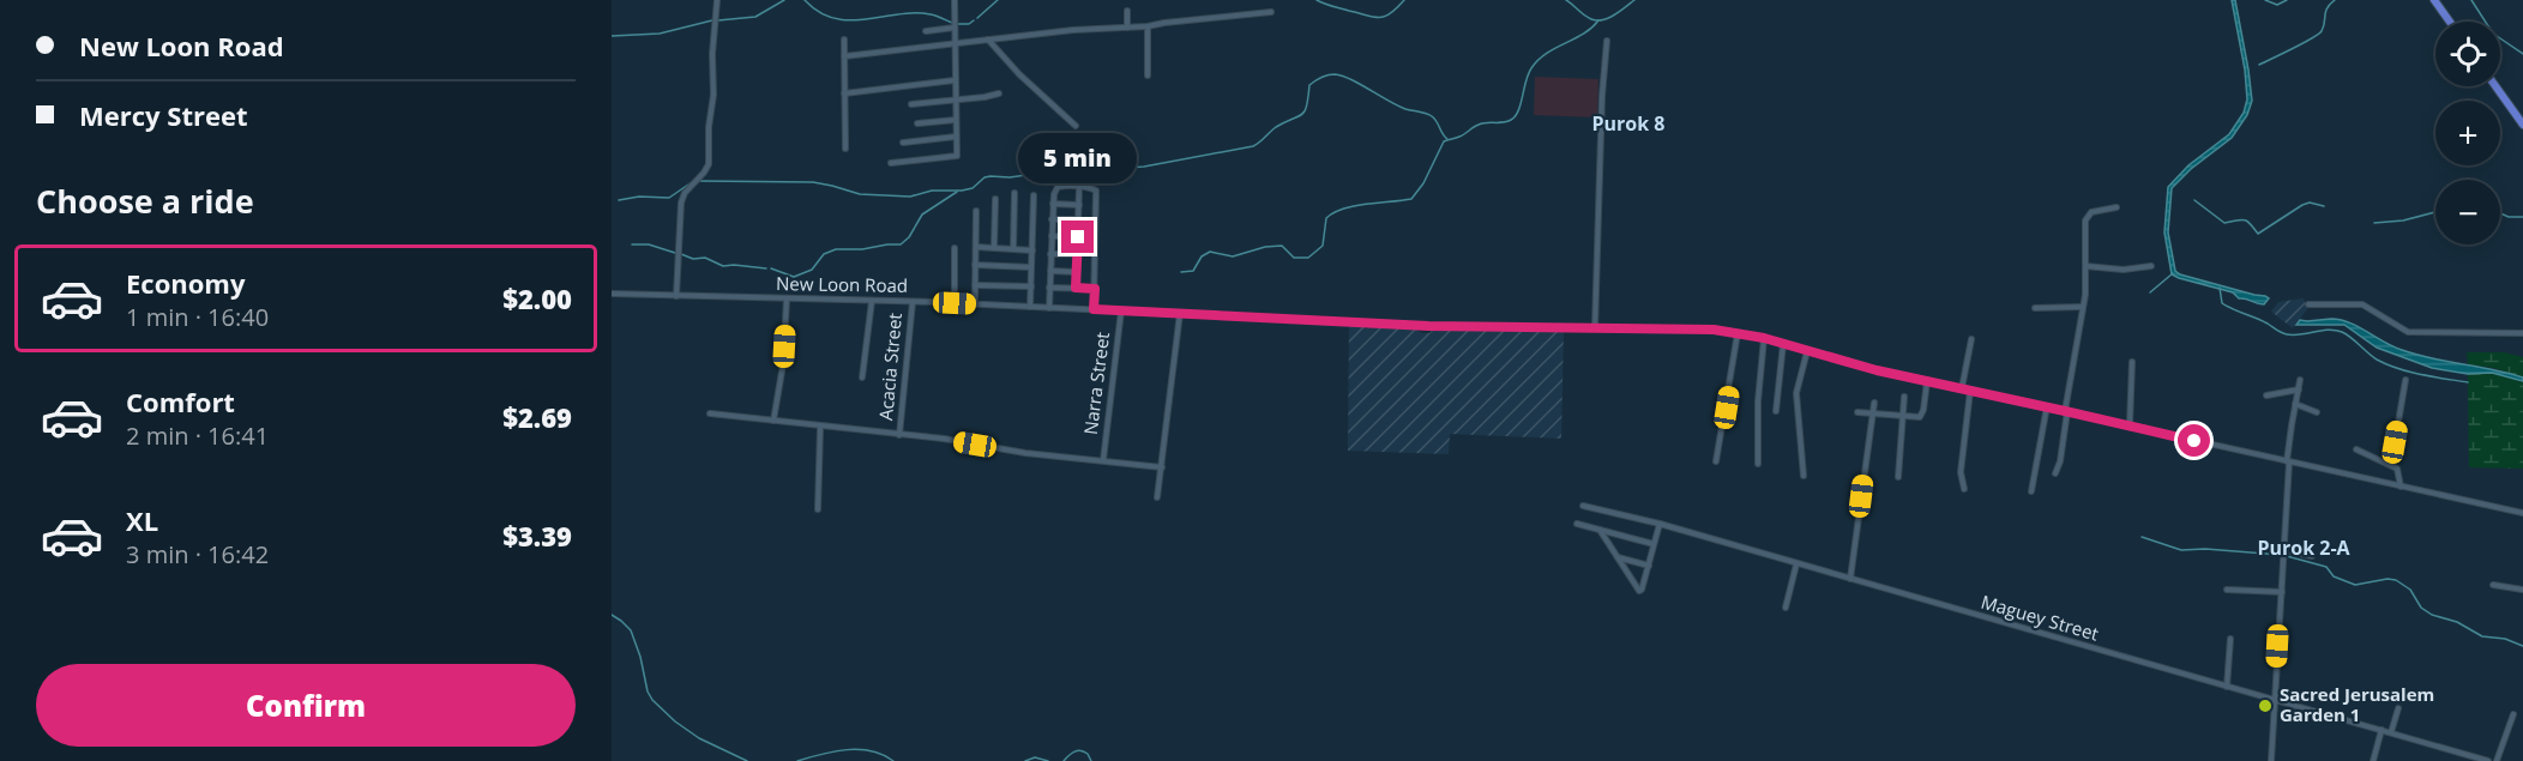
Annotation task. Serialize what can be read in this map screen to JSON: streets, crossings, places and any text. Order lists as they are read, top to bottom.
{
  "streets": {
    "street": [
      "New Loon Road",
      "Acacia Street",
      "Narra Street",
      "Maguey Street"
    ]
  },
  "crossings": [
    ["New Loon Road", "Acacia Street"],
    ["New Loon Road", "Narra Street"]
  ],
  "districts": ["Purok 8", "Purok 2-A"],
  "places": ["Sacred Jerusalem Garden 1"],
  "page": {
    "banner": ["New Loon Road", "Mercy Street"],
    "map_buttons": ["+", "−"],
    "bubble": "5 min",
    "heading": "Choose a ride",
    "list": [
      {
        "name": "Economy",
        "note": "1 min · 16:40",
        "value": "$2.00"
      },
      {
        "name": "Comfort",
        "note": "2 min · 16:41",
        "value": "$2.69"
      },
      {
        "name": "XL",
        "note": "3 min · 16:42",
        "value": "$3.39"
      }
    ],
    "buttons": "Confirm"
  }
}
